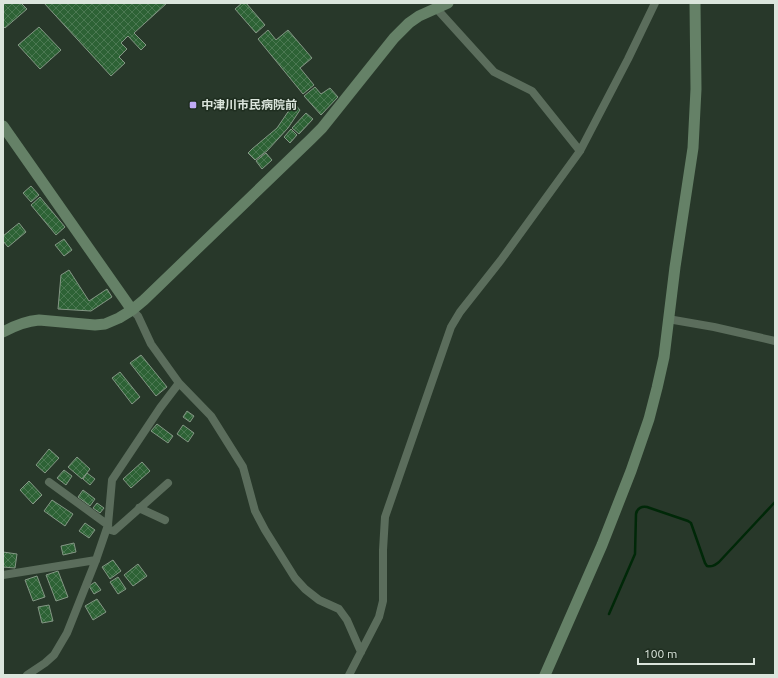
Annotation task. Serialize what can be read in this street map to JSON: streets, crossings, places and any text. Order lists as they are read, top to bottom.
{
  "places": {
    "transit": ["中津川市民病院前"]
  },
  "scale_bar": "100 m"
}
